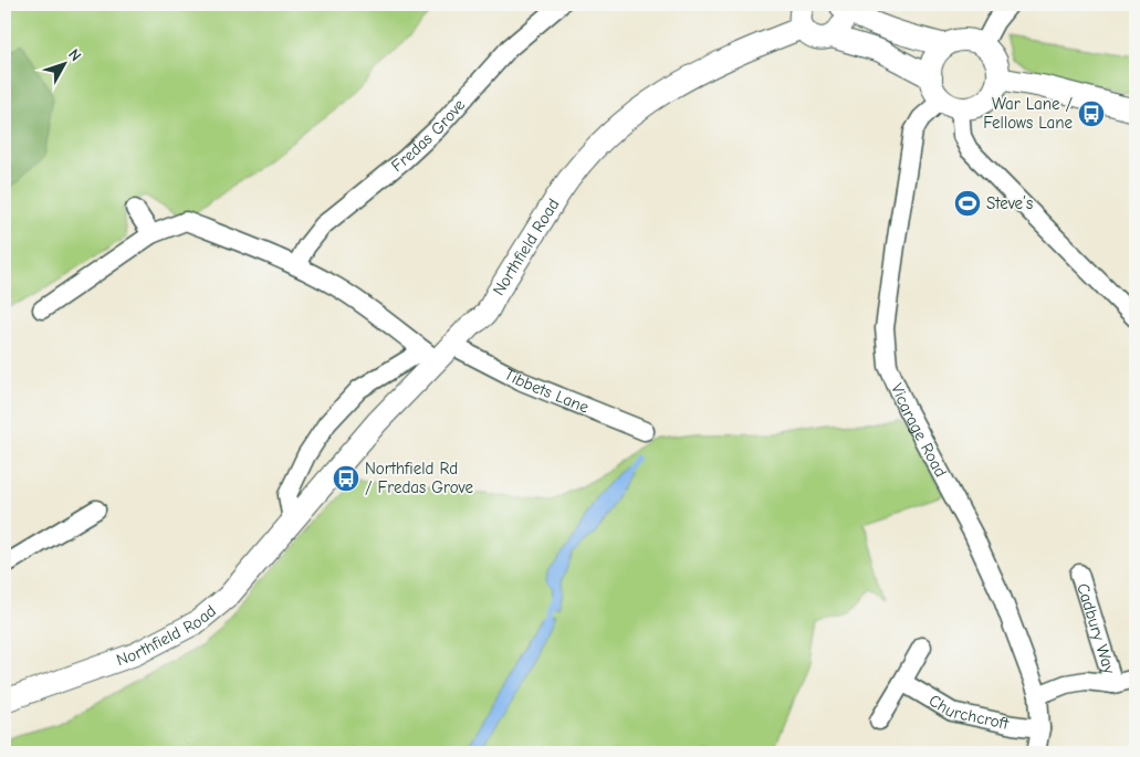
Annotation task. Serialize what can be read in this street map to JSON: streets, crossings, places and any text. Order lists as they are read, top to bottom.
{
  "streets": {
    "street": [
      "Fredas Grove",
      "Northfield Road",
      "Tibbets Lane",
      "Vicarage Road",
      "Cadbury Way",
      "Churchcroft"
    ]
  },
  "crossings": [
    ["Northfield Road", "Tibbets Lane"],
    ["Vicarage Road", "Cadbury Way"],
    ["Vicarage Road", "Churchcroft"]
  ],
  "places": {
    "bus stop": ["War Lane / Fellows Lane", "Northfield Rd / Fredas Grove"],
    "sports": ["Steve’s"]
  },
  "north": "top right"
}
